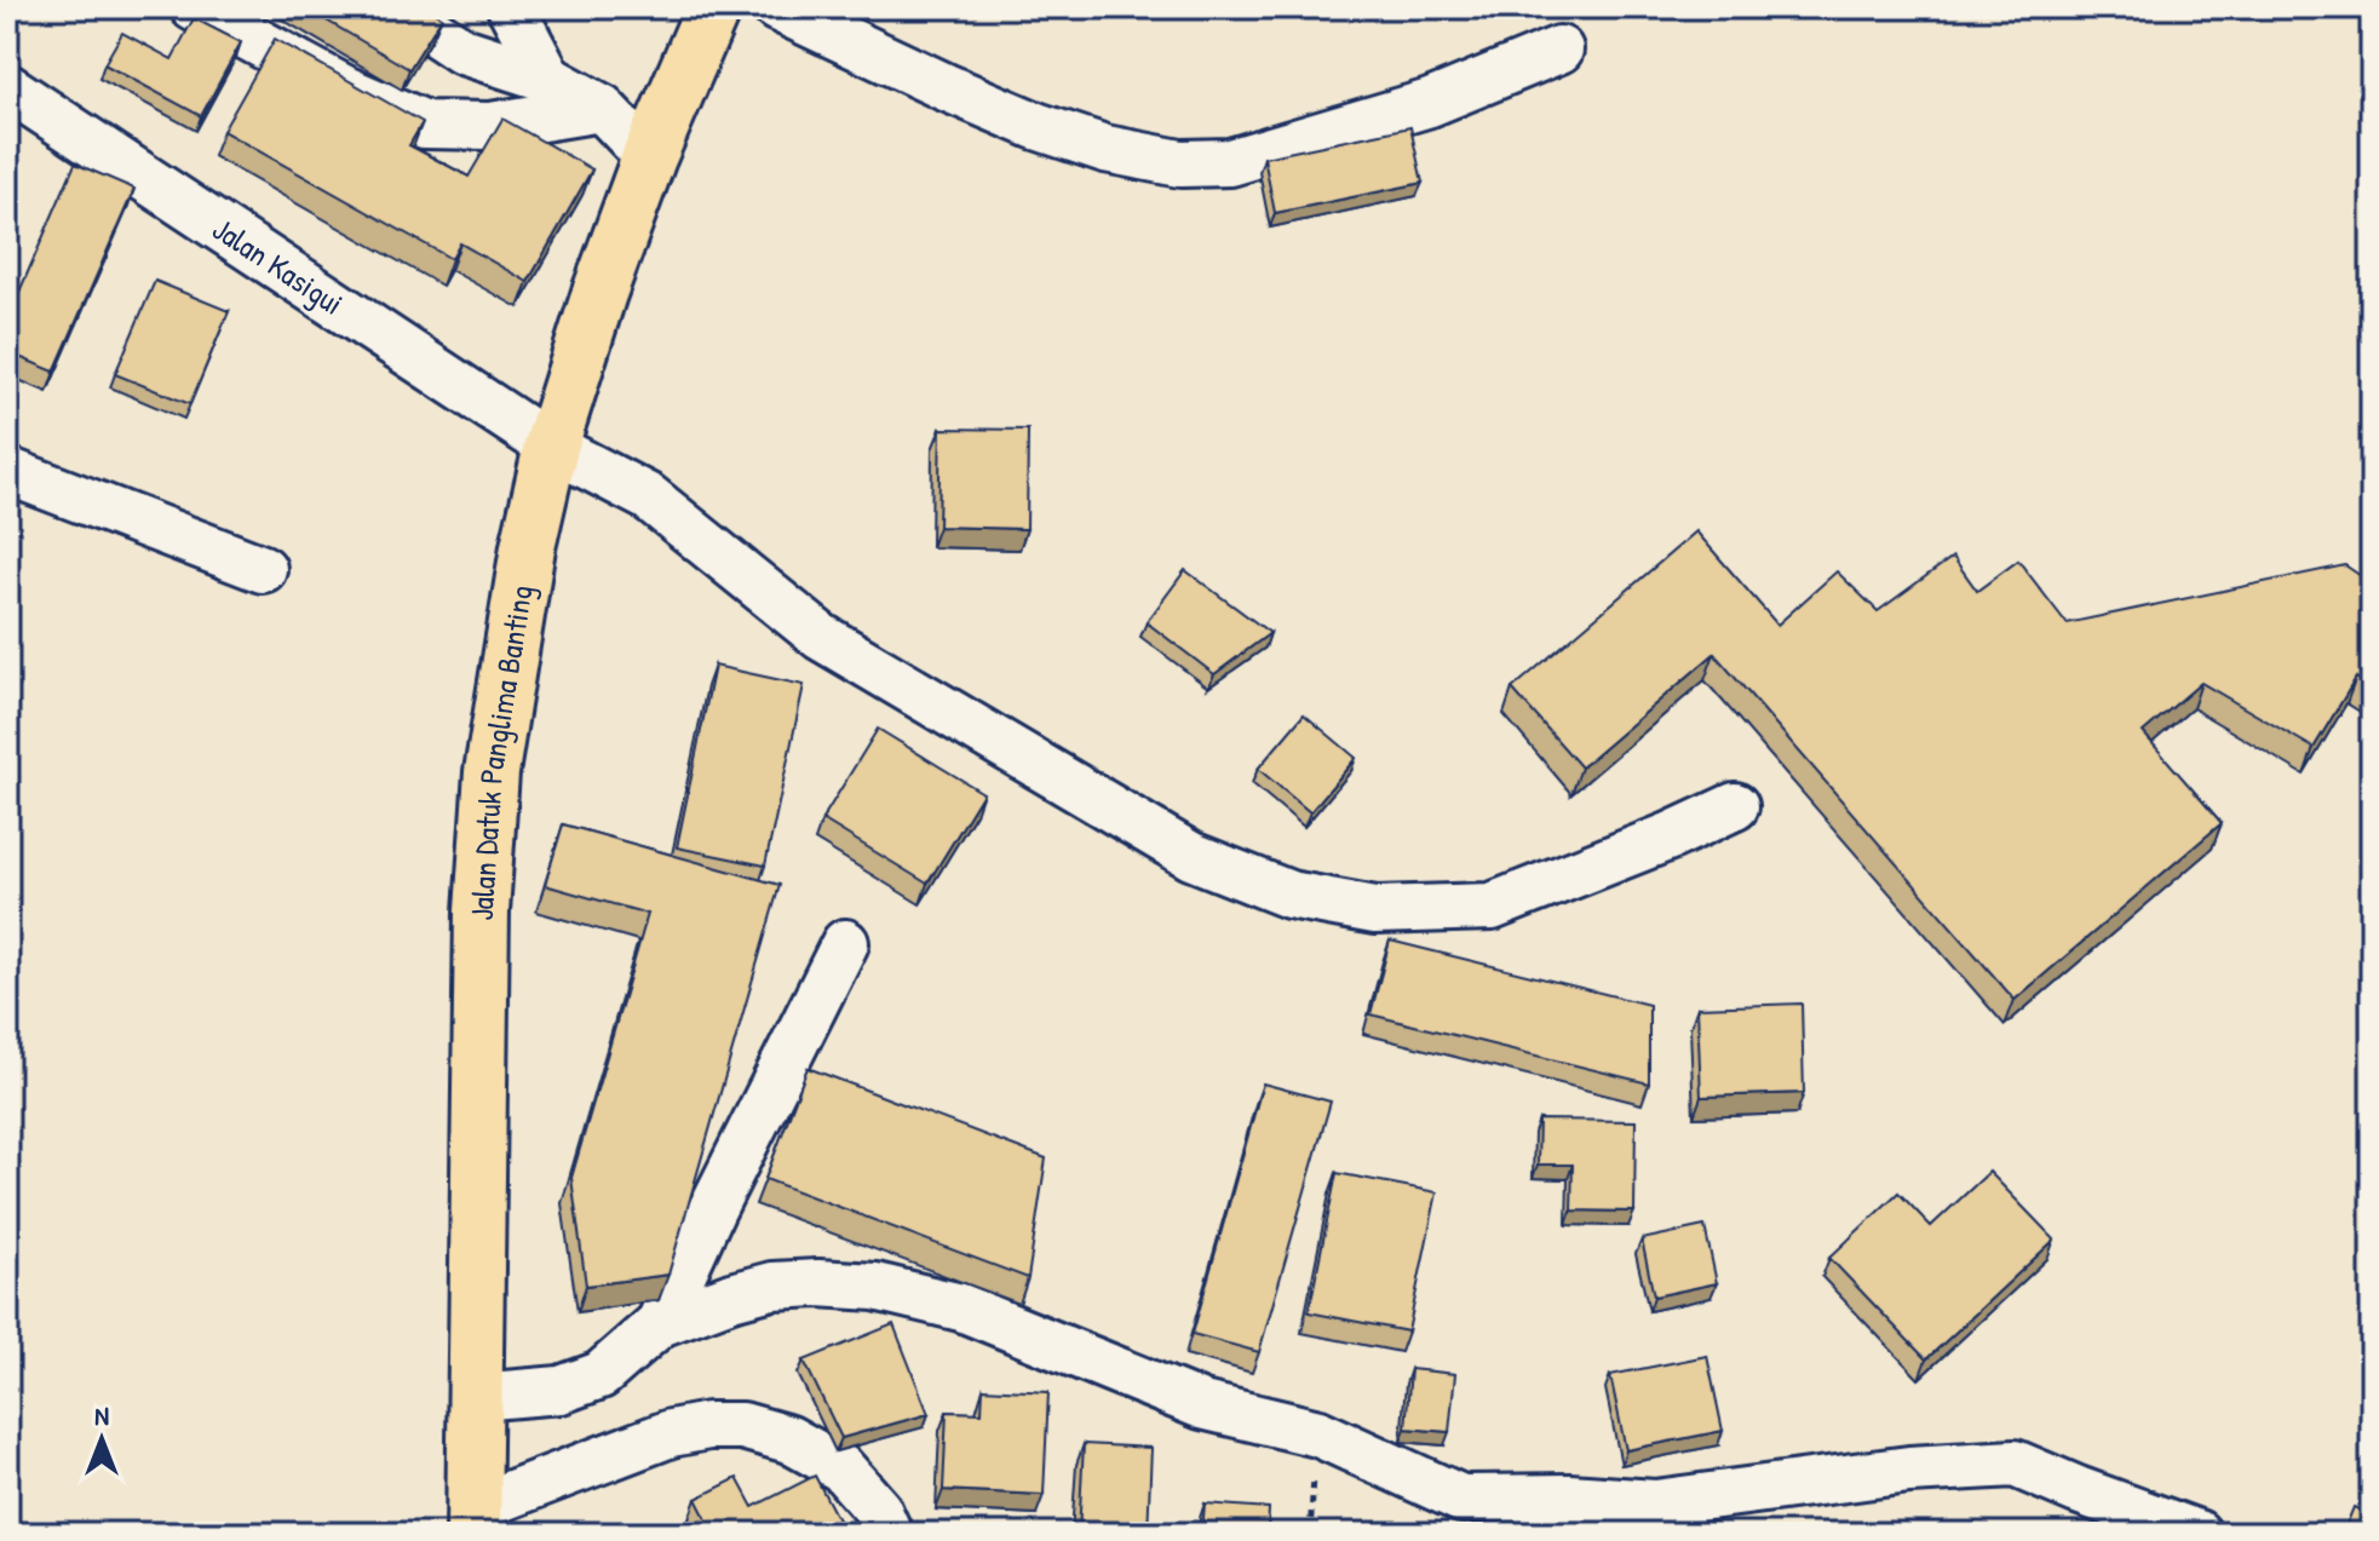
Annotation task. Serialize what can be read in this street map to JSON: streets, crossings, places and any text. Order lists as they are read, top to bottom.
{
  "streets": {
    "main road": ["Jalan Datuk Panglima Banting"],
    "street": ["Jalan Kasigui"]
  },
  "crossings": [
    ["Jalan Kasigui", "Jalan Datuk Panglima Banting"]
  ],
  "north": "top"
}
